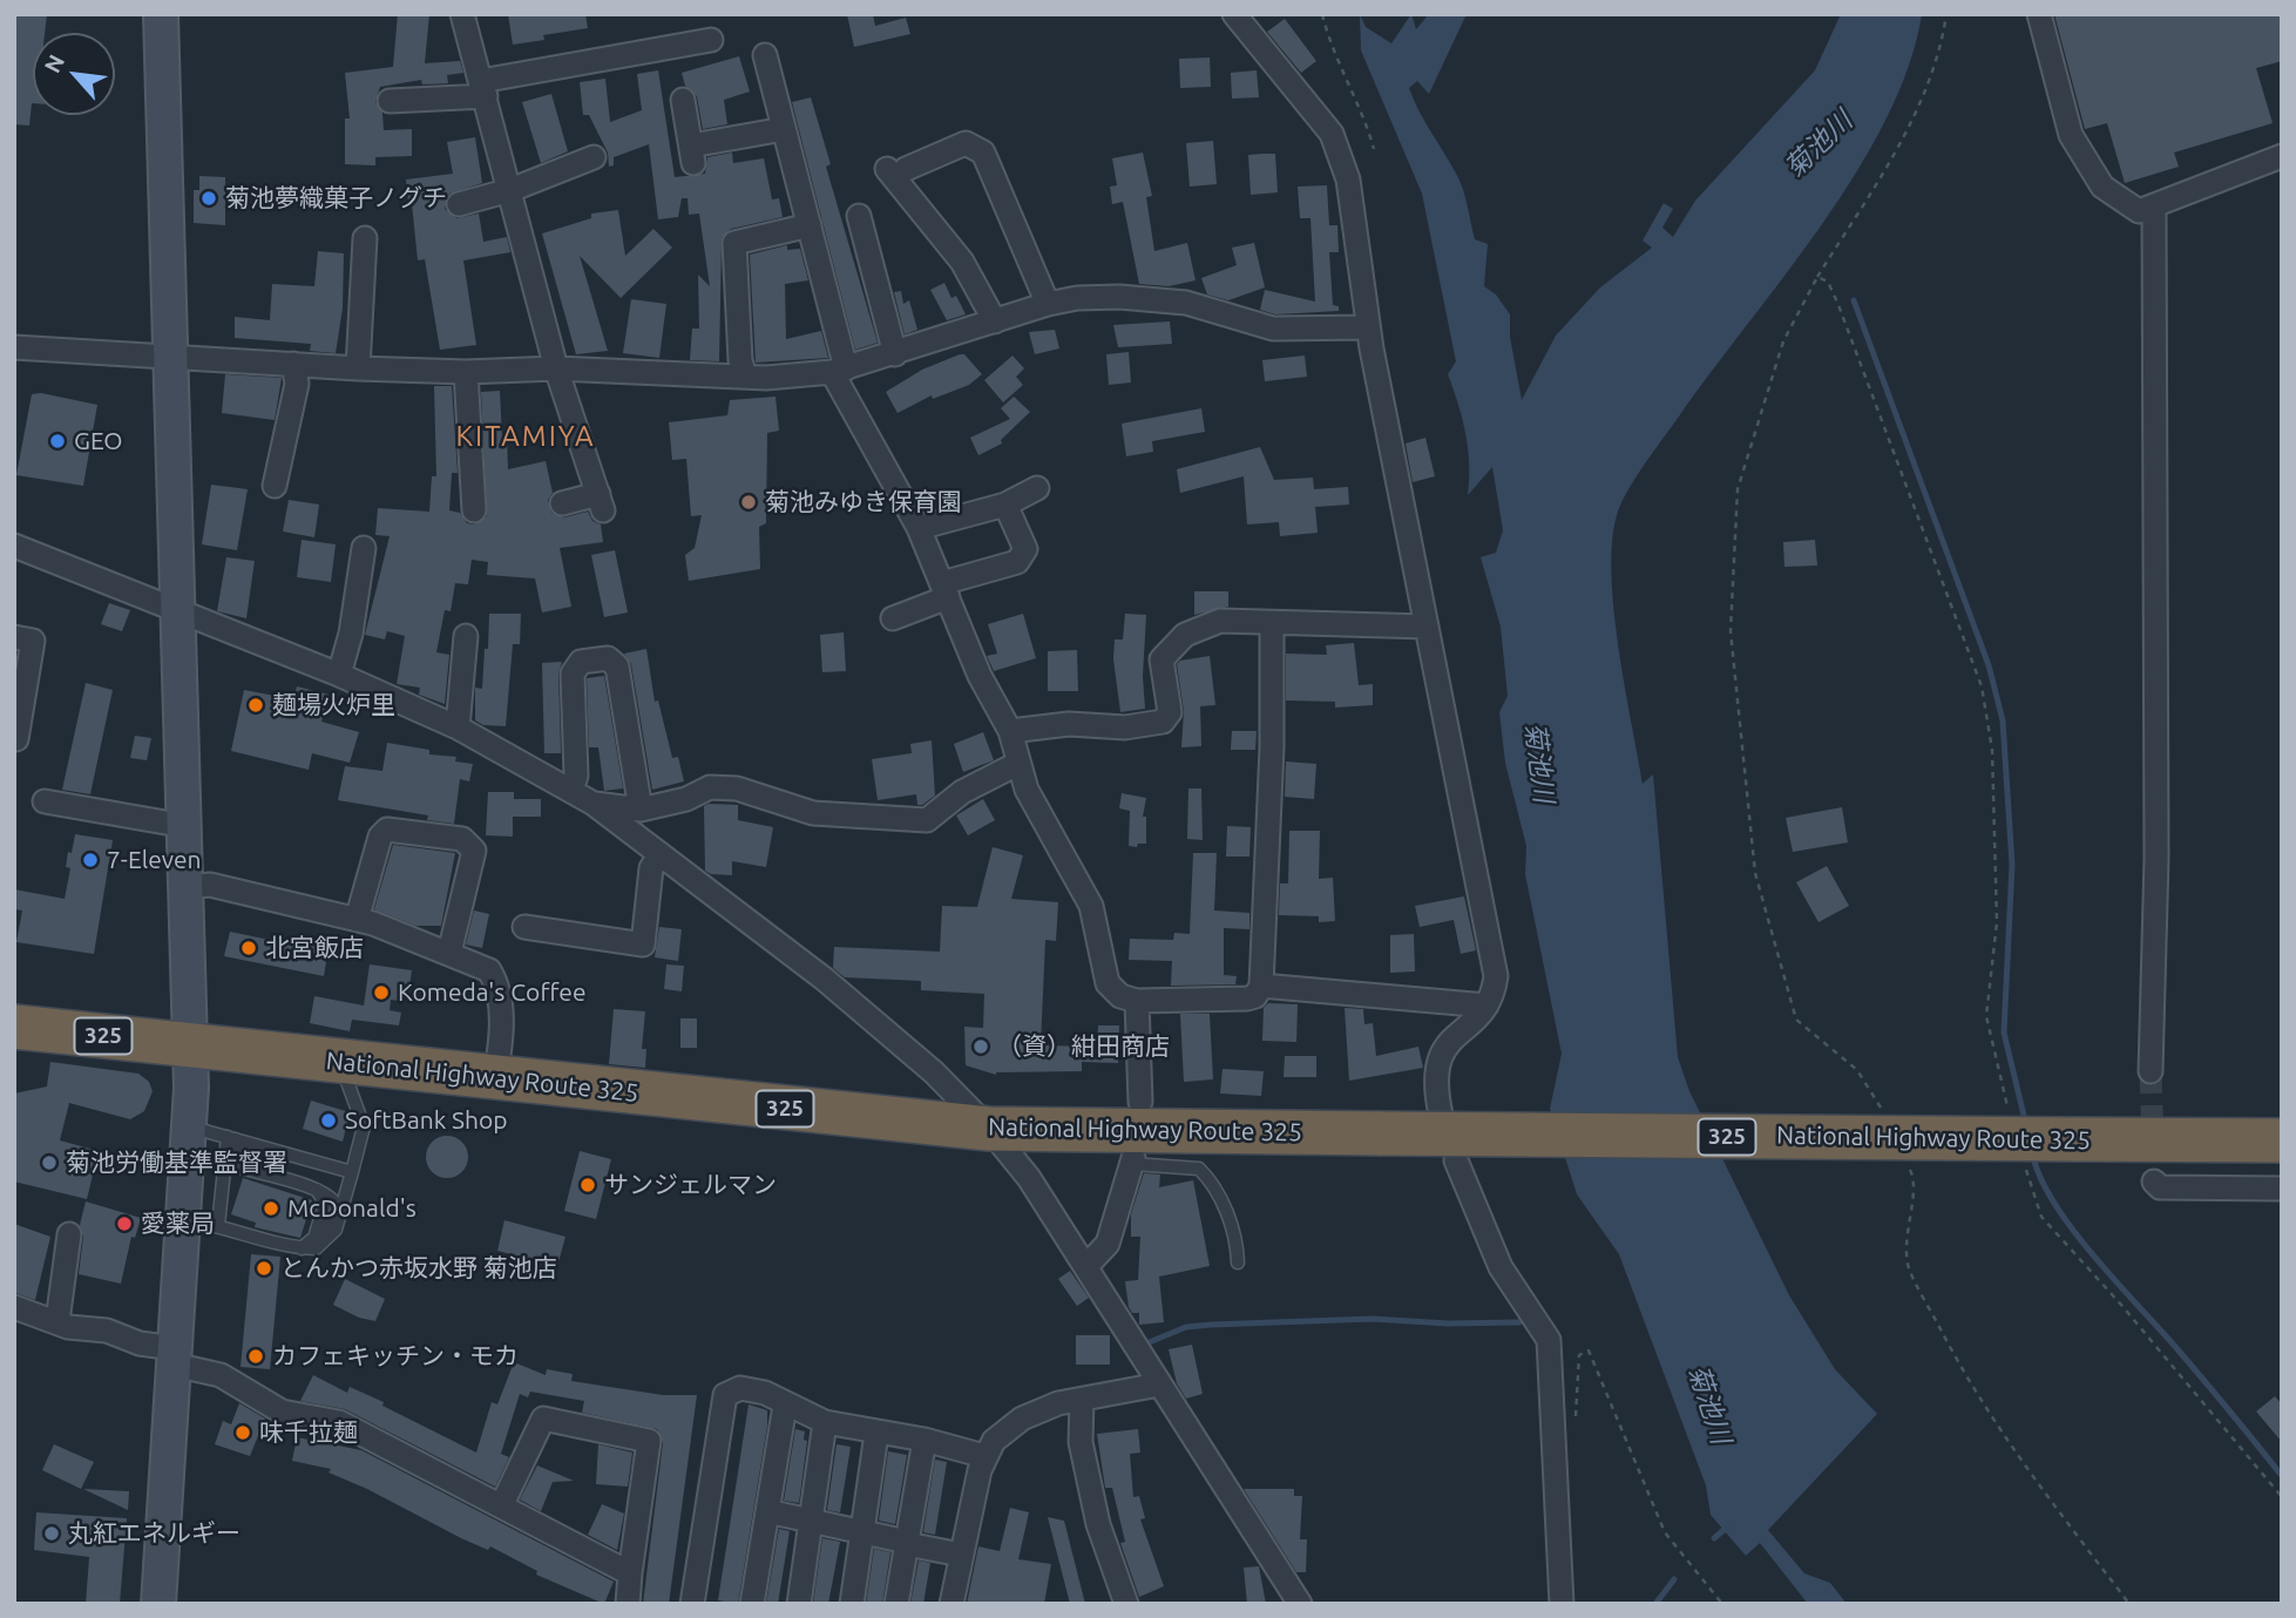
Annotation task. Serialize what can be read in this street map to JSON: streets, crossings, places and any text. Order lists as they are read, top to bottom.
{
  "streets": {
    "highway": ["325", "National Highway Route 325"]
  },
  "districts": ["KITAMIYA"],
  "water": ["菊池川"],
  "places": [
    "菊池夢織菓子ノグチ",
    "GEO",
    "菊池みゆき保育園",
    "麺場火炉里",
    "7-Eleven",
    "北宮飯店",
    "Komeda's Coffee",
    "（資）紺田商店",
    "SoftBank Shop",
    "菊池労働基準監督署",
    "サンジェルマン",
    "McDonald's",
    "愛薬局",
    "とんかつ赤坂水野 菊池店",
    "カフェキッチン・モカ",
    "味千拉麺",
    "丸紅エネルギー"
  ],
  "north": "top left"
}
